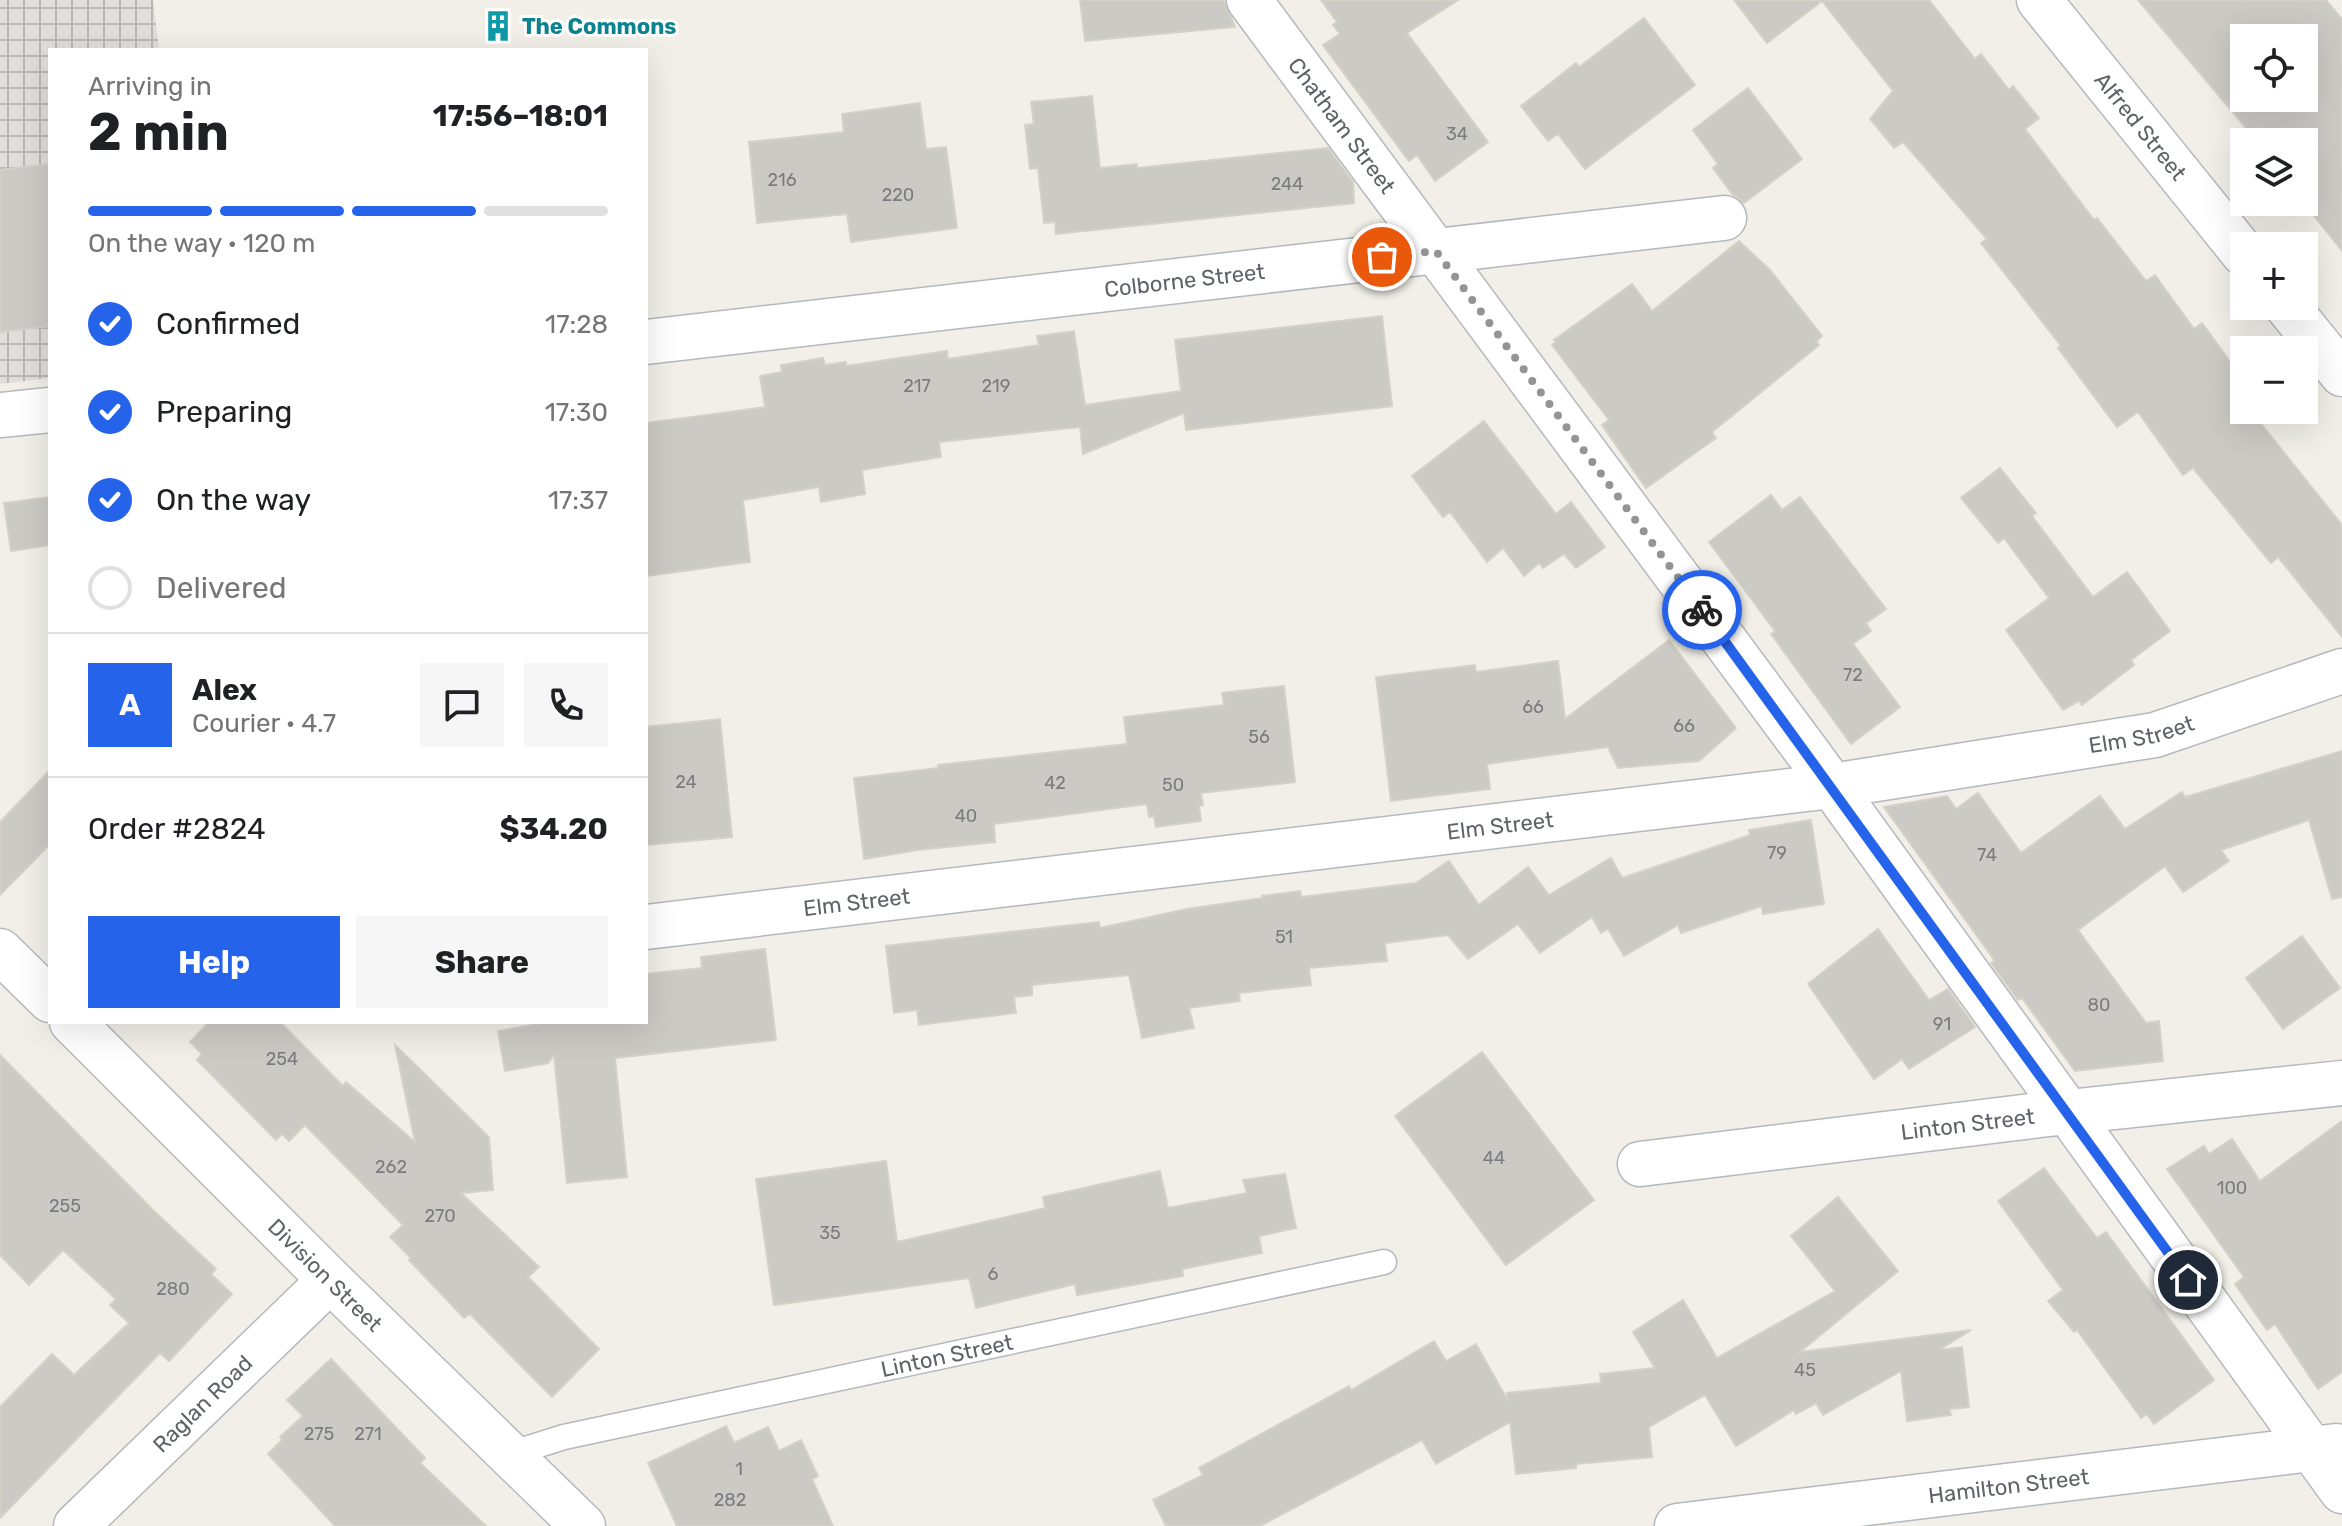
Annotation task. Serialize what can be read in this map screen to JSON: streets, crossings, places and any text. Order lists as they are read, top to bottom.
{
  "streets": {
    "street": [
      "Chatham Street",
      "Alfred Street",
      "Colborne Street",
      "Elm Street",
      "Linton Street",
      "Division Street",
      "Raglan Road",
      "Hamilton Street"
    ]
  },
  "crossings": [
    ["Chatham Street", "Colborne Street"],
    ["Chatham Street", "Elm Street"],
    ["Chatham Street", "Linton Street"],
    ["Chatham Street", "Hamilton Street"],
    ["Linton Street", "Division Street"],
    ["Division Street", "Raglan Road"]
  ],
  "places": {
    "building": ["The Commons"]
  },
  "house_numbers": [
    "34",
    "216",
    "244",
    "220",
    "217",
    "219",
    "72",
    "66",
    "66",
    "56",
    "24",
    "42",
    "50",
    "40",
    "79",
    "74",
    "51",
    "80",
    "91",
    "254",
    "44",
    "262",
    "100",
    "255",
    "270",
    "35",
    "6",
    "280",
    "45",
    "275",
    "271",
    "1",
    "282"
  ],
  "page": {
    "map_buttons": ["+", "−"],
    "heading": ["2 min", "Arriving in", "17:56–18:01"],
    "panel": [
      "Alex",
      "Courier · 4.7",
      "Order #2824",
      "$34.20"
    ],
    "bar": "On the way · 120 m",
    "list": [
      ["Confirmed", "17:28"],
      ["Preparing", "17:30"],
      ["On the way", "17:37"],
      "Delivered"
    ],
    "round": "A",
    "buttons": ["Help", "Share"]
  }
}
